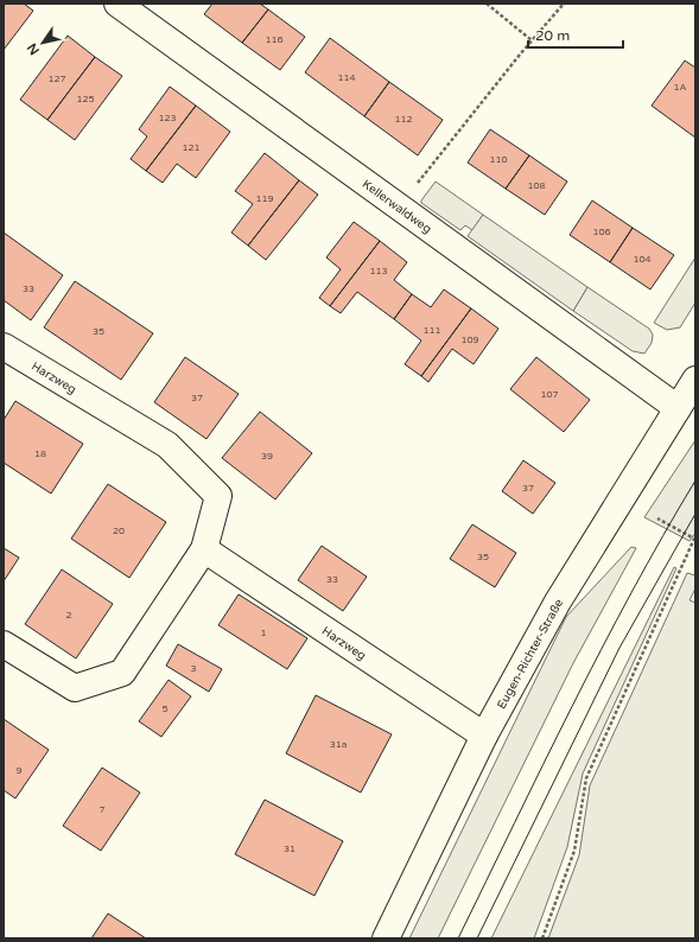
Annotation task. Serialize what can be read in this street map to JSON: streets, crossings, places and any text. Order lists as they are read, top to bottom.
{
  "streets": {
    "street": ["Kellerwaldweg", "Harzweg", "Eugen-Richter-Straße"]
  },
  "crossings": [
    ["Kellerwaldweg", "Eugen-Richter-Straße"],
    ["Harzweg", "Eugen-Richter-Straße"]
  ],
  "house_numbers": [
    "116",
    "114",
    "127",
    "1A",
    "125",
    "123",
    "112",
    "121",
    "110",
    "108",
    "119",
    "106",
    "104",
    "113",
    "33",
    "111",
    "35",
    "109",
    "107",
    "37",
    "18",
    "39",
    "37",
    "20",
    "35",
    "33",
    "2",
    "1",
    "3",
    "5",
    "31a",
    "9",
    "7",
    "31"
  ],
  "scale_bar": "20 m",
  "north": "bottom left"
}
